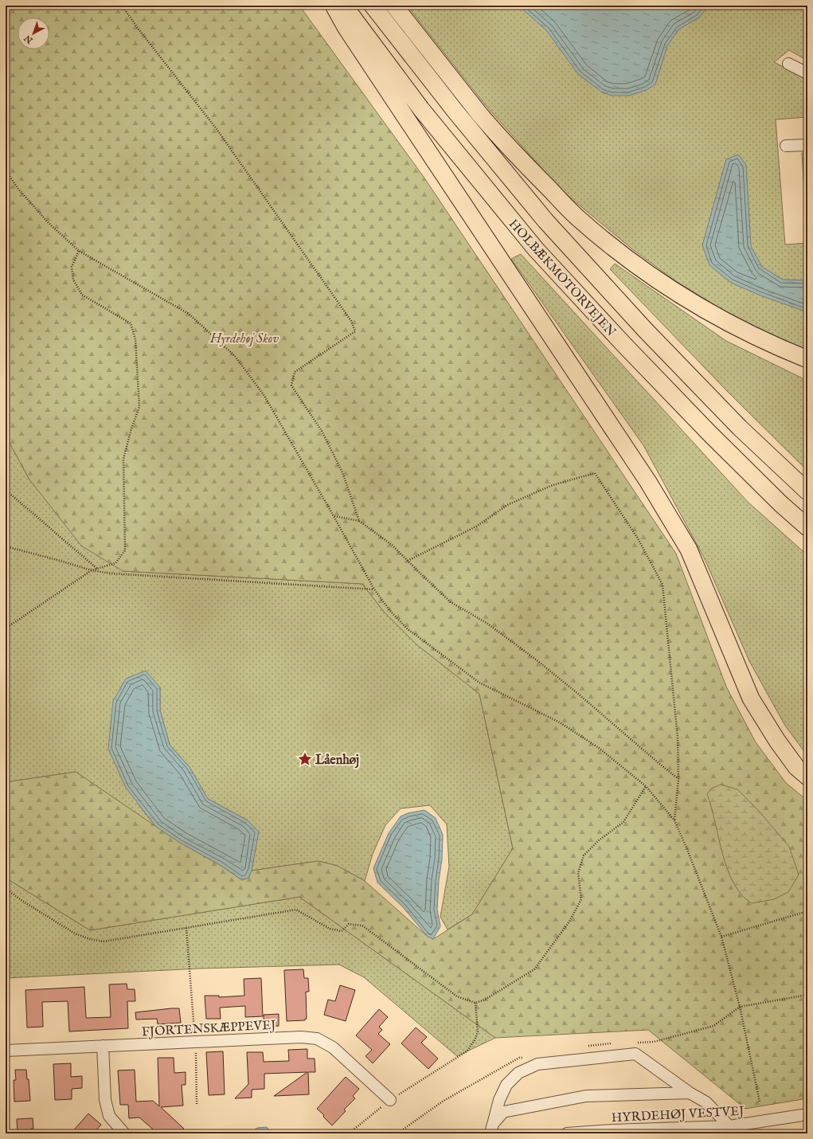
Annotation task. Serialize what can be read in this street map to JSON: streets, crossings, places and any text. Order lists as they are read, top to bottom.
{
  "streets": {
    "highway": ["HOLBÆKMOTORVEJEN"],
    "street": ["FJORTENSKÆPPEVEJ", "HYRDEHØJ VESTVEJ"]
  },
  "parks": ["Hyrdehøj Skov"],
  "places": {
    "place": ["Låenhøj"]
  },
  "north": "bottom left"
}
